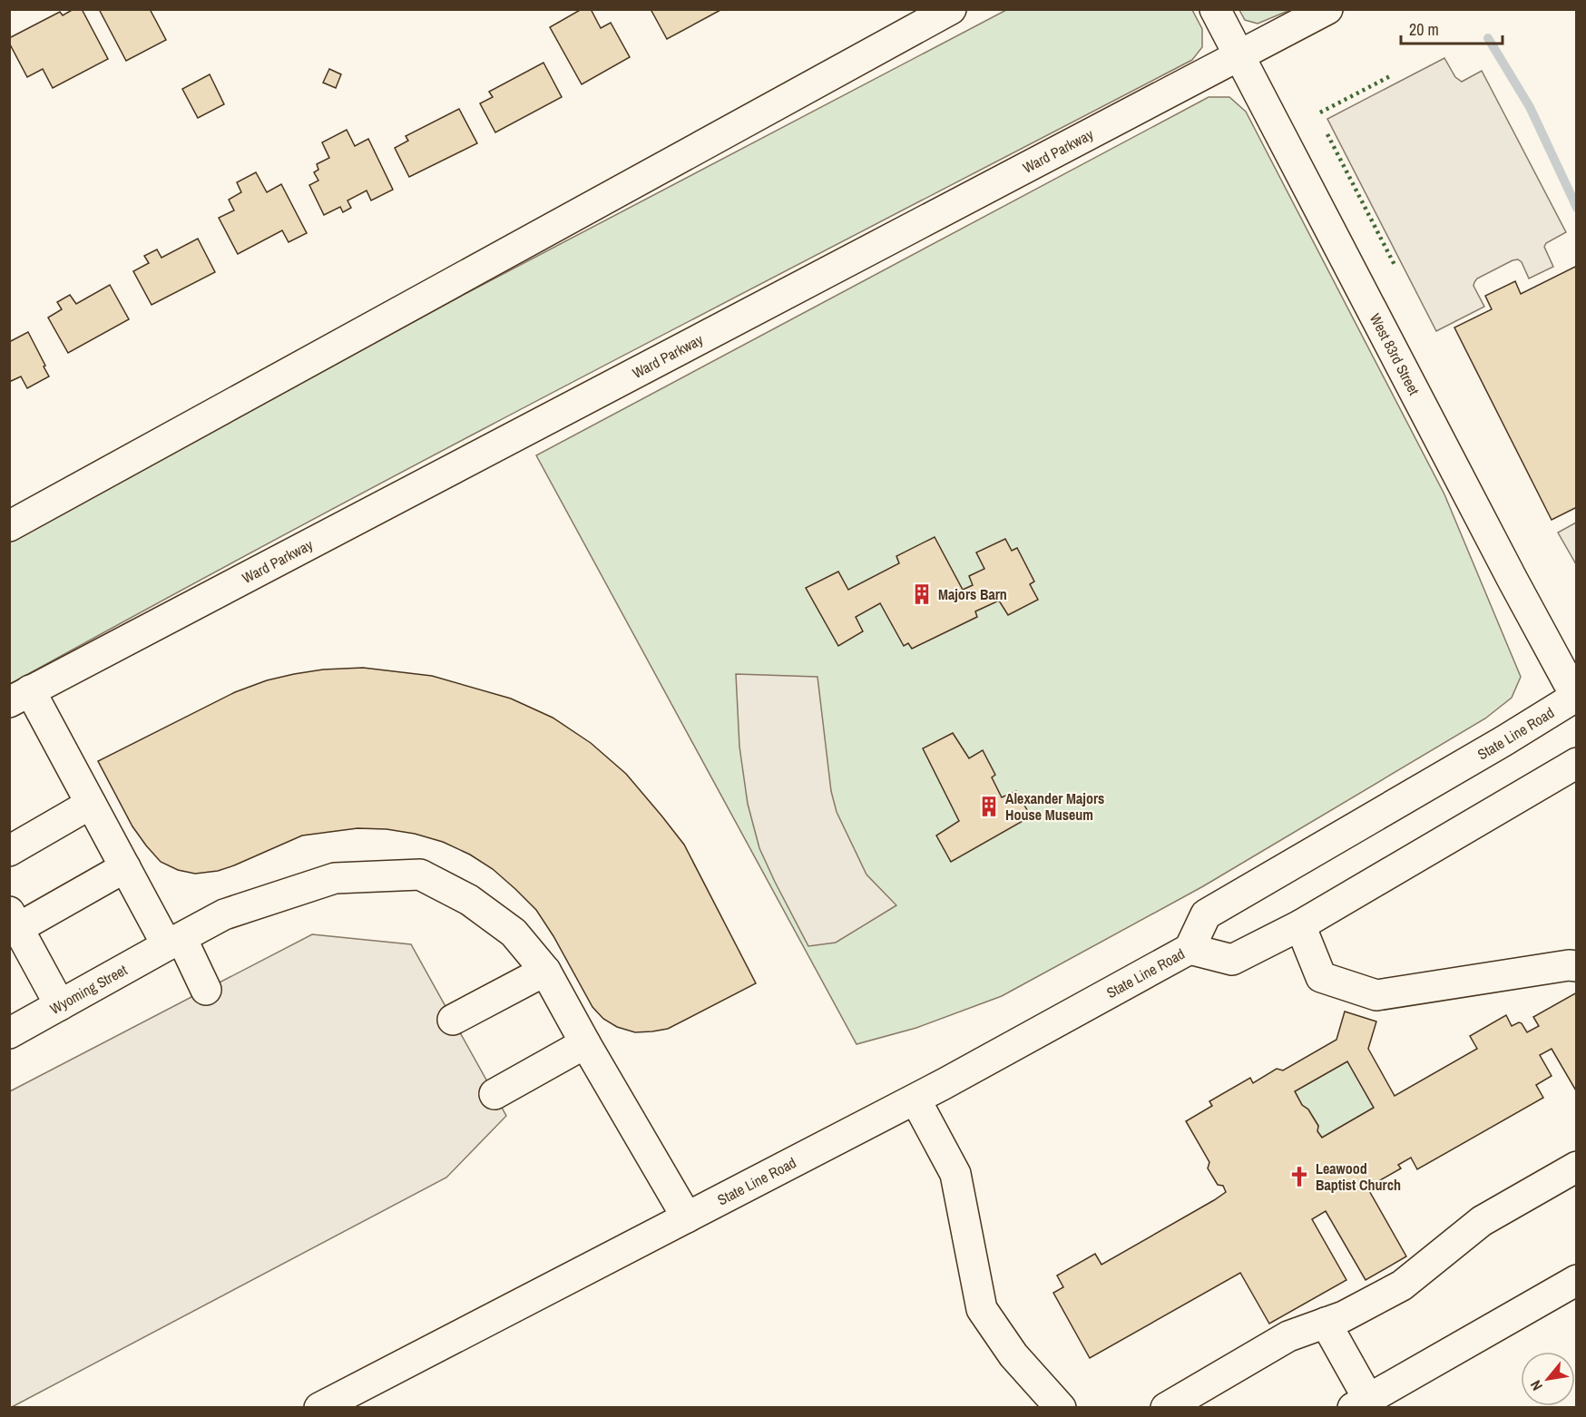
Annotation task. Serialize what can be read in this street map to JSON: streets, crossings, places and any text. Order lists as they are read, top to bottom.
{
  "streets": {
    "main road": [
      "Ward Parkway",
      "West 83rd Street",
      "State Line Road",
      "Wyoming Street"
    ]
  },
  "crossings": [
    ["Ward Parkway", "West 83rd Street"],
    ["West 83rd Street", "State Line Road"],
    ["State Line Road", "Wyoming Street"]
  ],
  "places": {
    "building": ["Majors Barn", "Alexander Majors House Museum"],
    "church": ["Leawood Baptist Church"]
  },
  "scale_bar": "20 m",
  "north": "bottom left"
}
